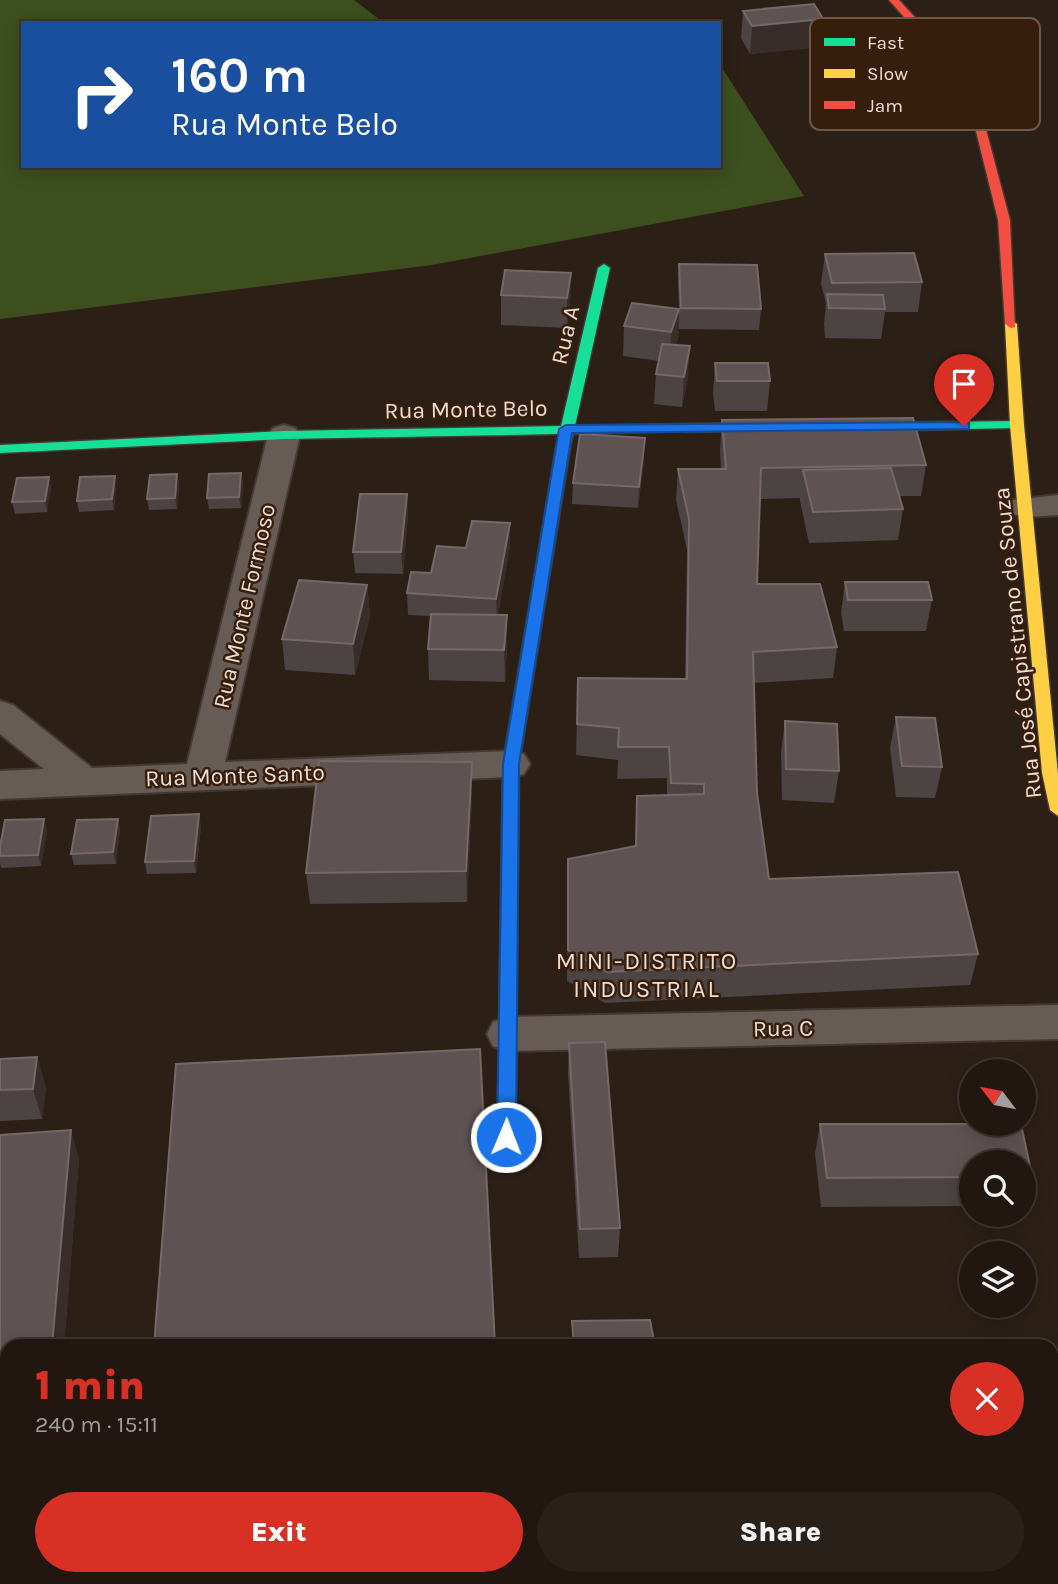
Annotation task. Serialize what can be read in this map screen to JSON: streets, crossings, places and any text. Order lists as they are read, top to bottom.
{
  "streets": {
    "street": [
      "Rua A",
      "Rua Monte Belo",
      "Rua Monte Formoso",
      "Rua José Capistrano de Souza",
      "Rua Monte Santo",
      "Rua C"
    ]
  },
  "crossings": [
    ["Rua A", "Rua Monte Belo"],
    ["Rua A", "Rua Monte Santo"],
    ["Rua A", "Rua C"],
    ["Rua Monte Belo", "Rua Monte Formoso"],
    ["Rua Monte Formoso", "Rua Monte Santo"]
  ],
  "districts": ["MINI-DISTRITO INDUSTRIAL"],
  "legend": ["Fast", "Slow", "Jam"],
  "north": "top left",
  "page": {
    "turn": ["160 m", "Rua Monte Belo"],
    "heading": ["1 min", "240 m · 15:11"],
    "buttons": ["Exit", "Share"]
  }
}
